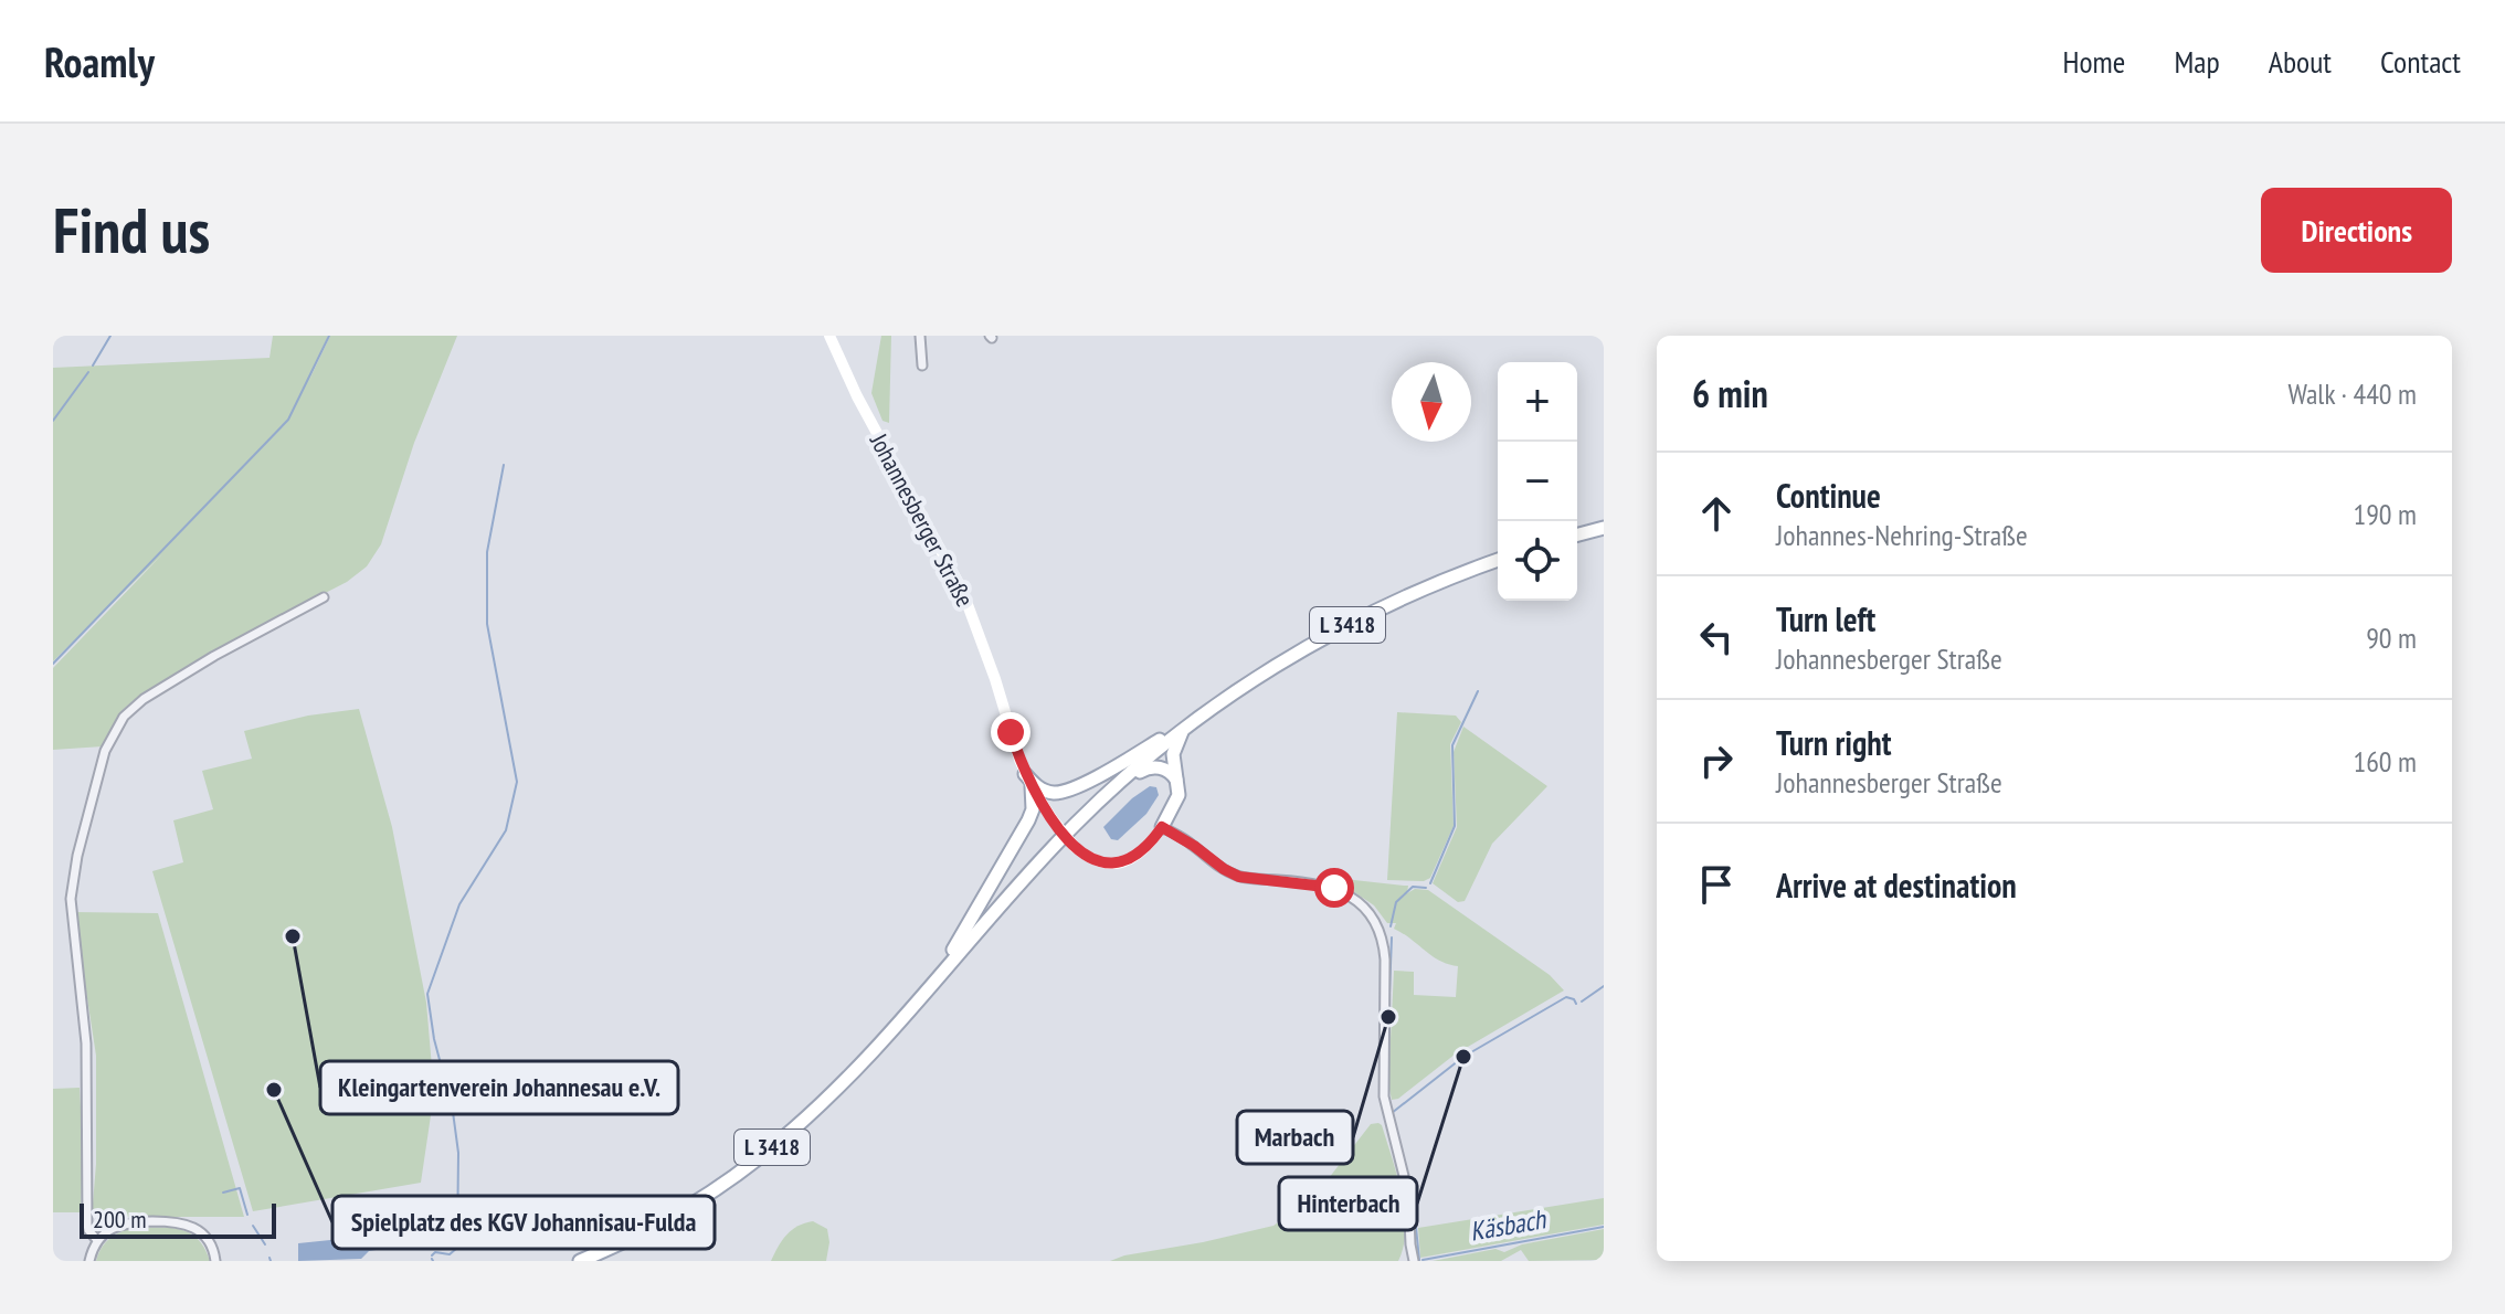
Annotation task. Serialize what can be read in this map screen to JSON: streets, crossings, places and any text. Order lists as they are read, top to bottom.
{
  "streets": {
    "main road": ["L 3418"],
    "street": ["Johannesberger Straße"]
  },
  "water": ["Käsbach"],
  "places": [
    "Kleingartenverein Johannesau e.V.",
    "Marbach",
    "Hinterbach",
    "Spielplatz des KGV Johannisau-Fulda"
  ],
  "scale_bar": "200 m",
  "north": "bottom",
  "page": {
    "header": "Roamly",
    "nav": [
      "Home",
      "Map",
      "About",
      "Contact"
    ],
    "buttons": "Directions",
    "title": "Find us",
    "heading": ["6 min", "Walk · 440 m"],
    "map_buttons": ["+", "−"],
    "list": [
      ["Continue", "Johannes-Nehring-Straße", "190 m"],
      ["Turn left", "Johannesberger Straße", "90 m"],
      ["Turn right", "Johannesberger Straße", "160 m"],
      "Arrive at destination"
    ],
    "scale": "200 m"
  }
}
